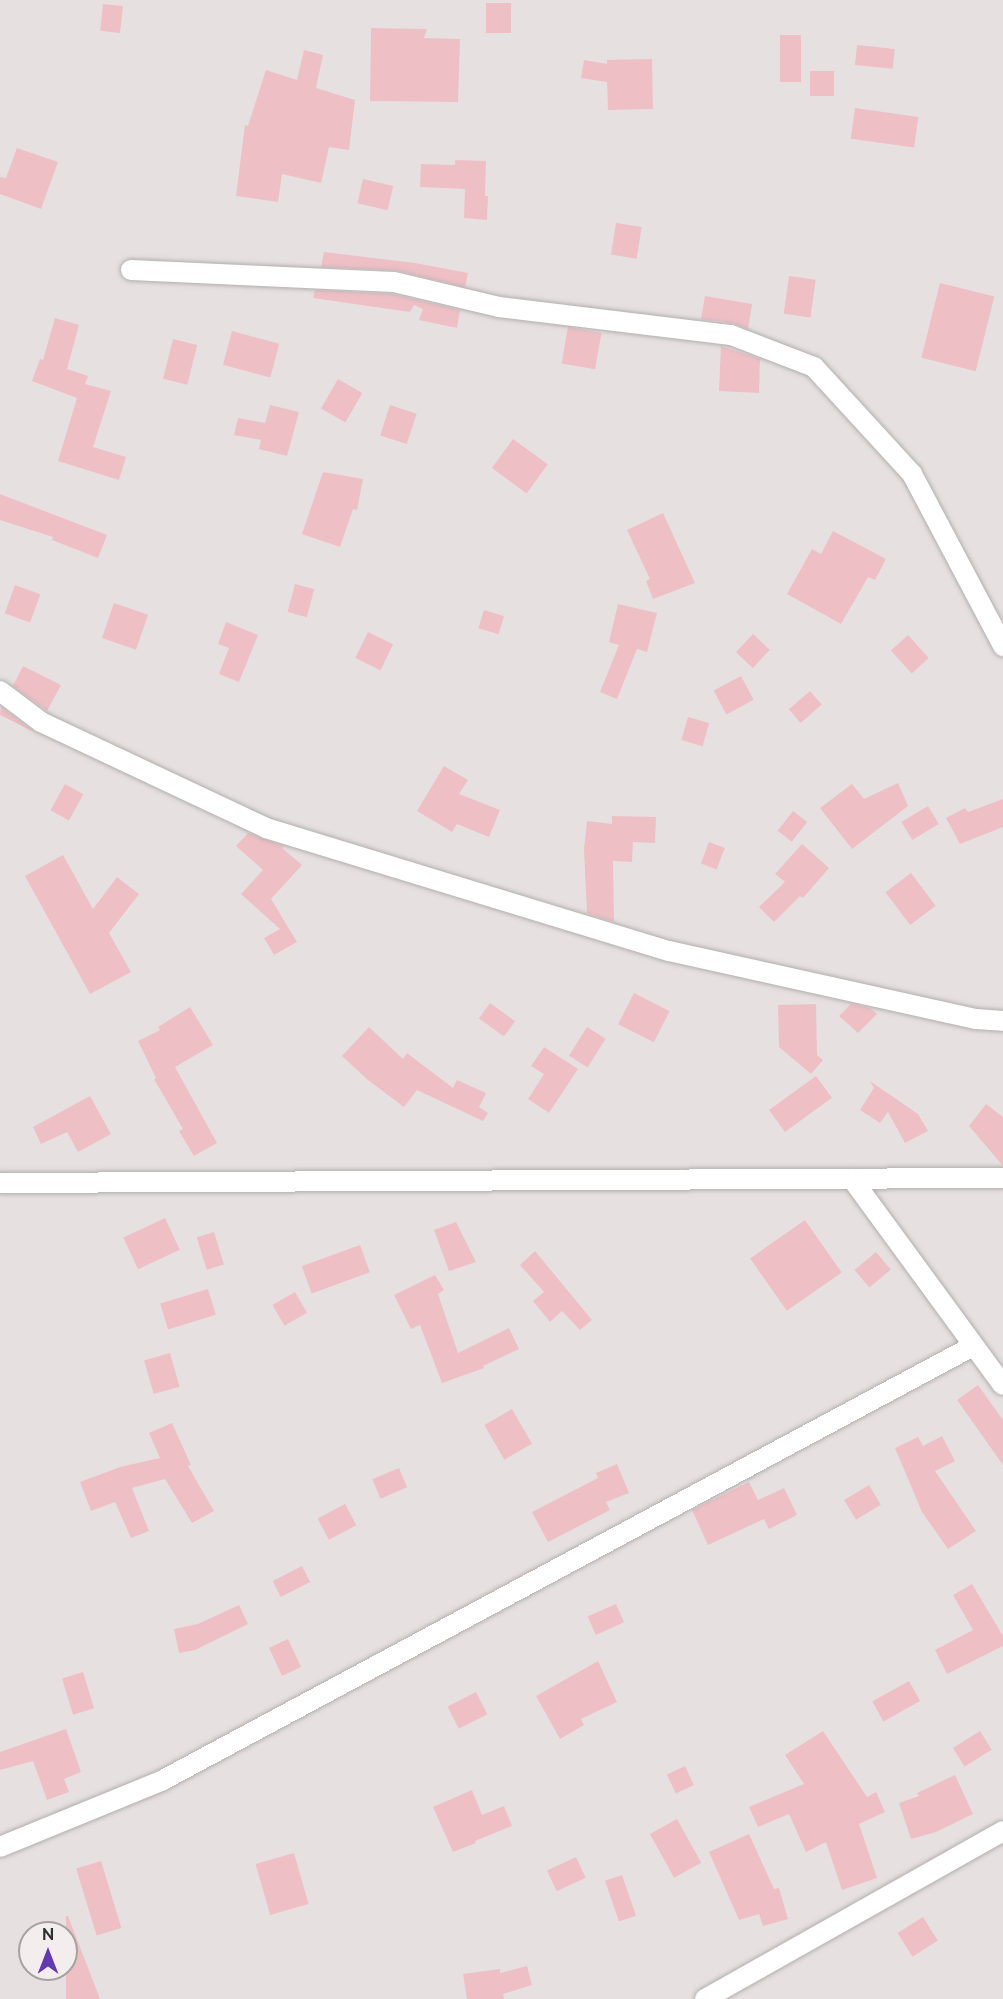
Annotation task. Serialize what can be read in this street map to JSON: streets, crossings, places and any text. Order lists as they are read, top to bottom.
{
  "north": "top"
}
